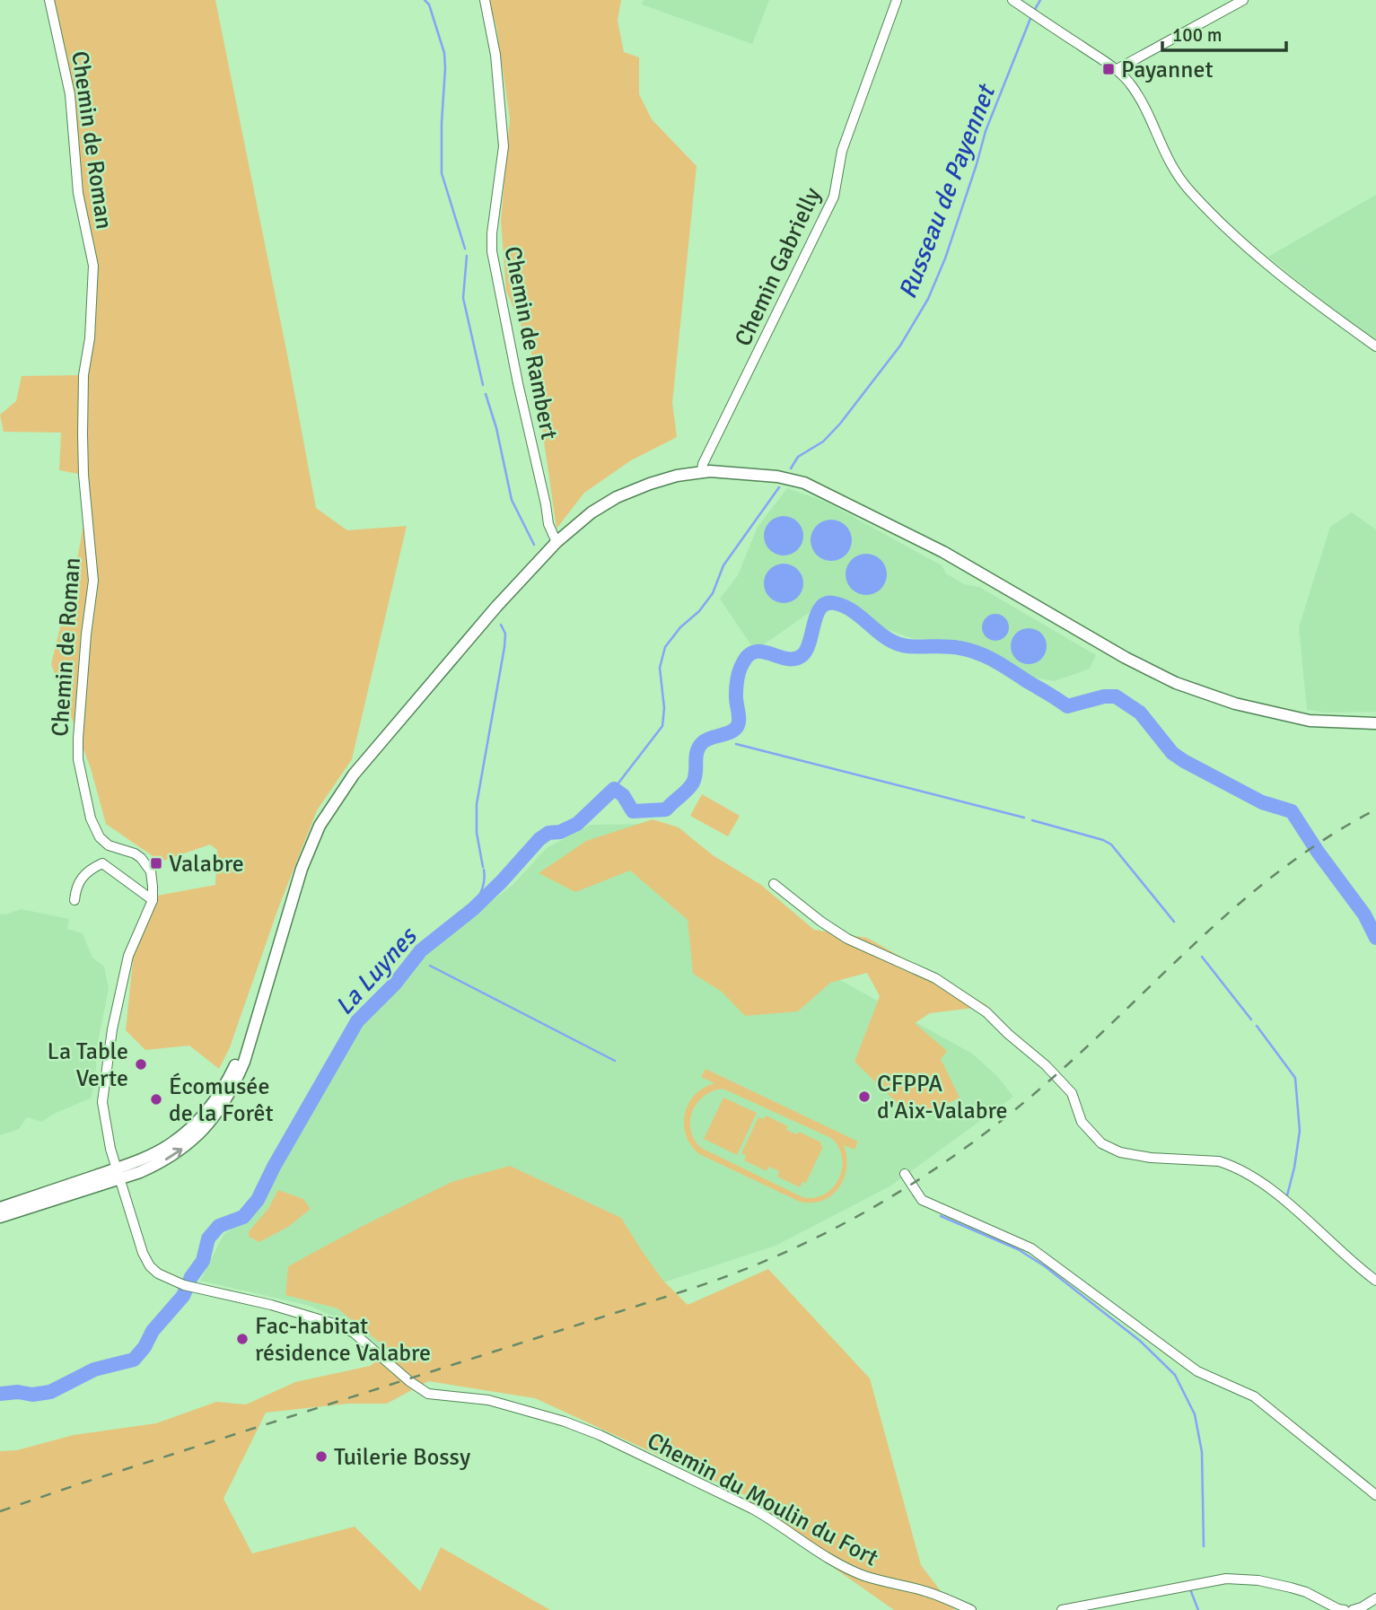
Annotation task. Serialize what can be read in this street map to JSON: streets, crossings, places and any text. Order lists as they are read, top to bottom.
{
  "streets": {
    "street": [
      "Chemin de Roman",
      "Chemin Gabrielly",
      "Chemin de Rambert",
      "Chemin du Moulin du Fort"
    ]
  },
  "water": ["Russeau de Payennet", "La Luynes"],
  "places": {
    "transit": ["Payannet", "Valabre"],
    "other": [
      "La Table Verte",
      "CFPPA d'Aix-Valabre",
      "Écomusée de la Forêt",
      "Fac-habitat résidence Valabre",
      "Tuilerie Bossy"
    ]
  },
  "scale_bar": "100 m"
}
